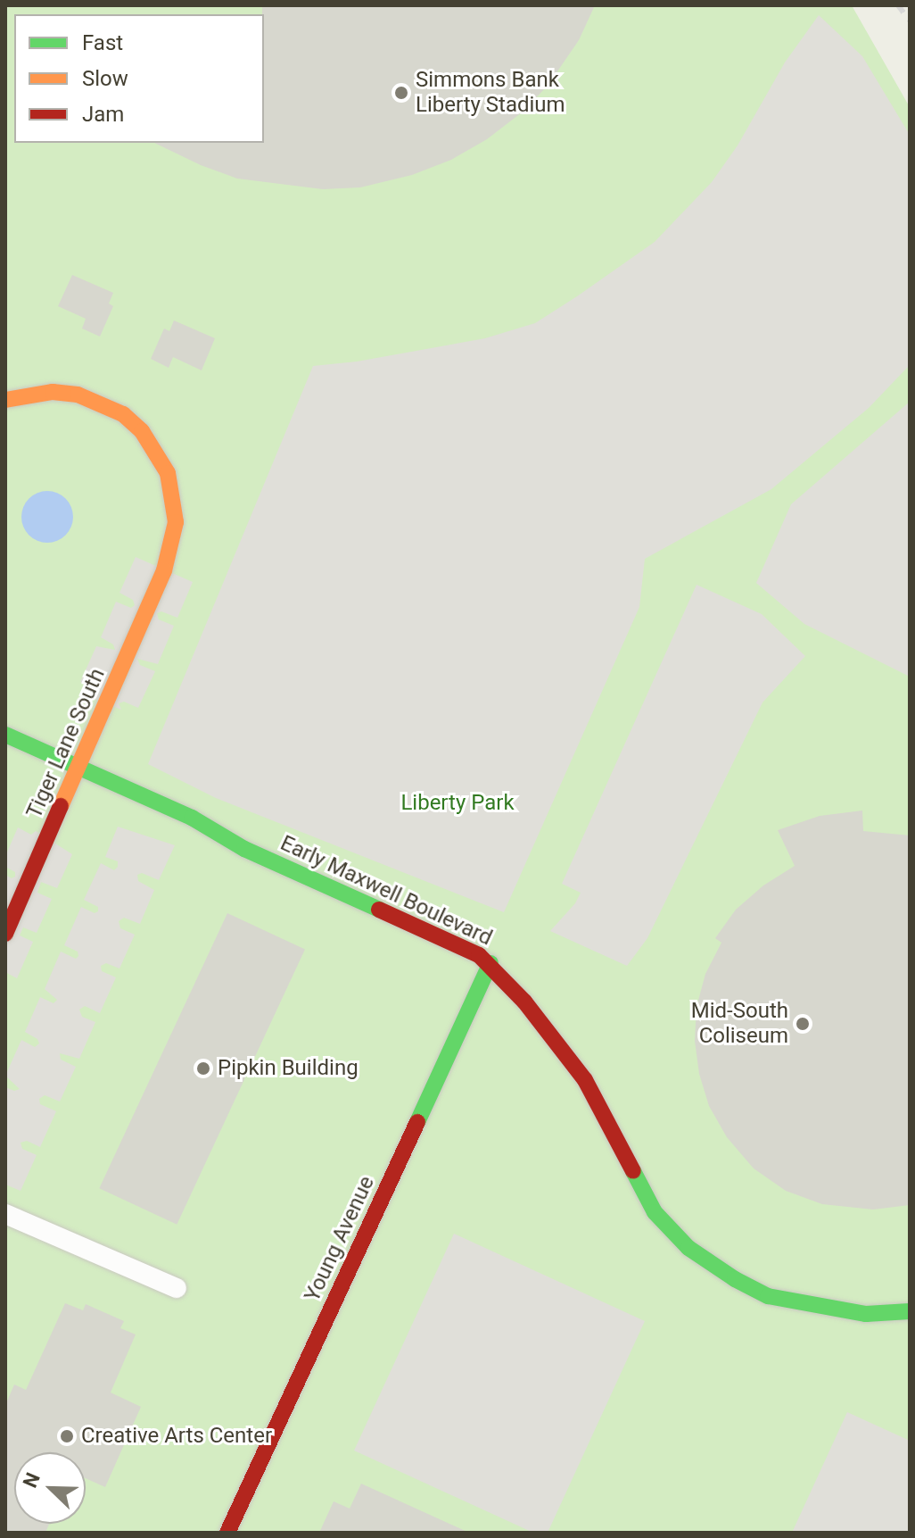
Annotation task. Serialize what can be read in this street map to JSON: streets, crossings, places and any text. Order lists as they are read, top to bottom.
{
  "streets": {
    "street": ["Tiger Lane South", "Early Maxwell Boulevard", "Young Avenue"]
  },
  "crossings": [
    ["Tiger Lane South", "Early Maxwell Boulevard"],
    ["Early Maxwell Boulevard", "Young Avenue"]
  ],
  "parks": ["Liberty Park"],
  "places": [
    "Simmons Bank Liberty Stadium",
    "Mid-South Coliseum",
    "Pipkin Building",
    "Creative Arts Center"
  ],
  "legend": ["Fast", "Slow", "Jam"],
  "north": "top left"
}
